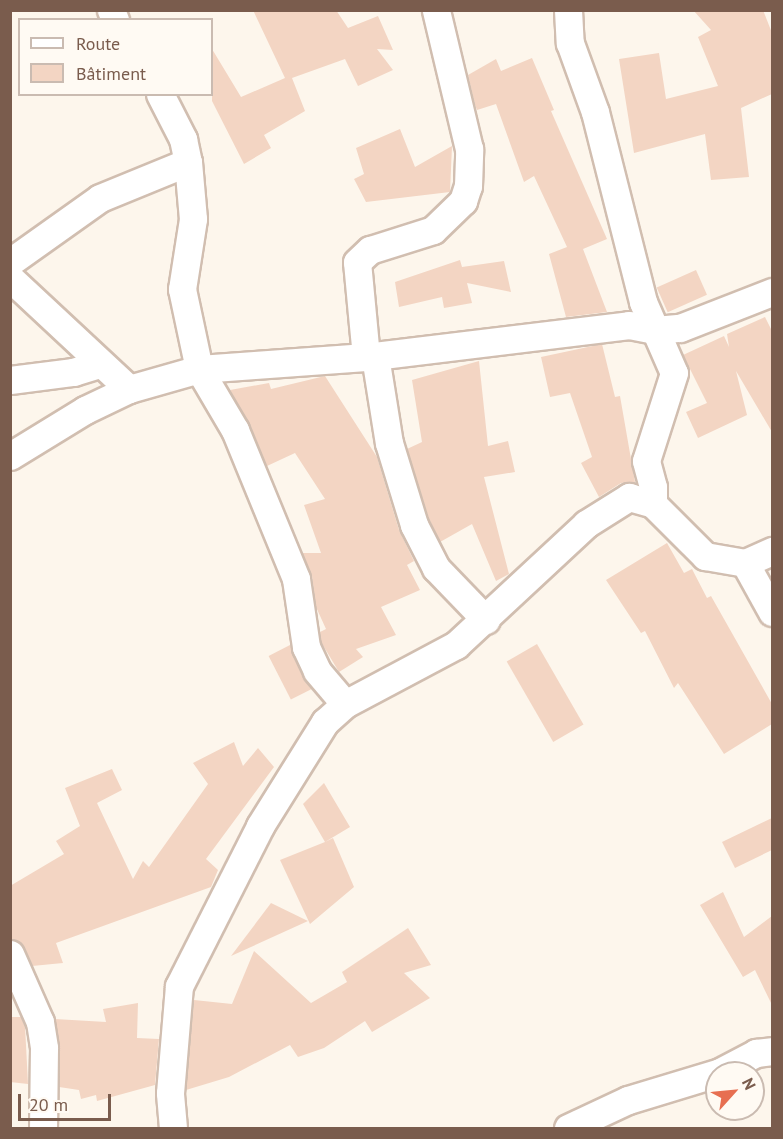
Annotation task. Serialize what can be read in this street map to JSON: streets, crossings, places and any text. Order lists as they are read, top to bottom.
{
  "legend": ["Route", "Bâtiment"],
  "scale_bar": "20 m",
  "north": "top right"
}
